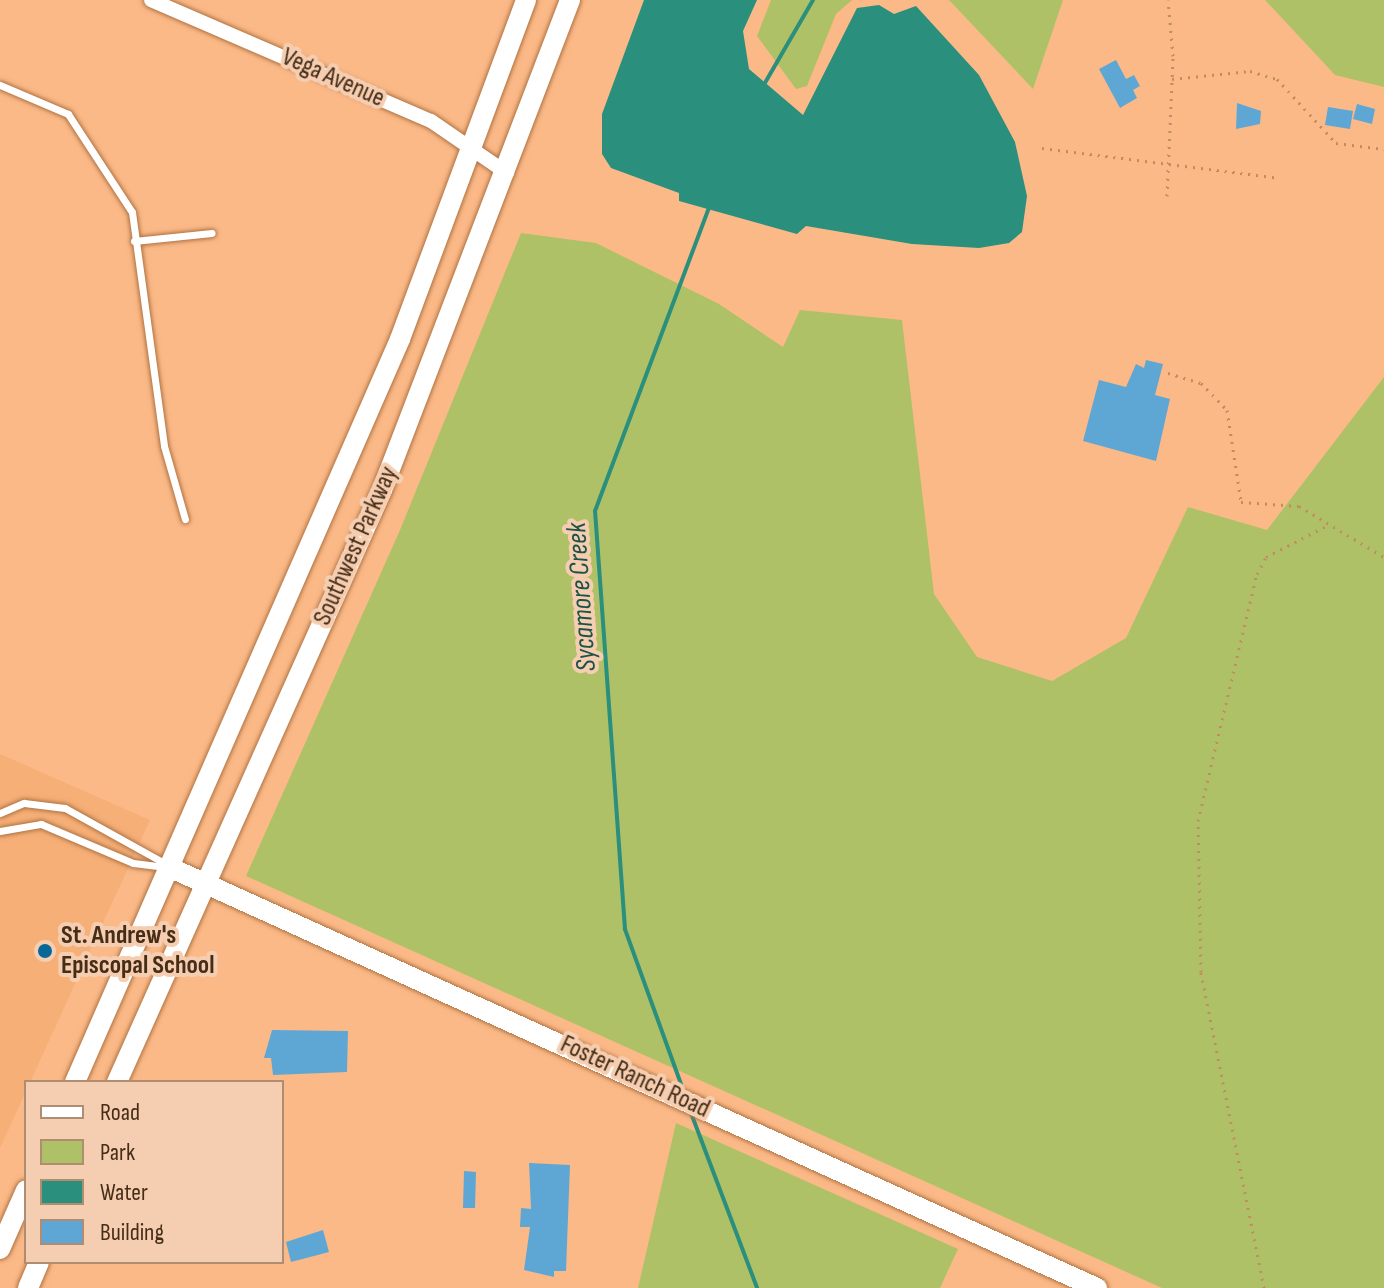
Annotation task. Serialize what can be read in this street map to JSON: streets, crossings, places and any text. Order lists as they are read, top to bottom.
{
  "streets": {
    "main road": ["Southwest Parkway", "Foster Ranch Road"],
    "street": ["Vega Avenue"]
  },
  "crossings": [
    ["Vega Avenue", "Southwest Parkway"],
    ["Southwest Parkway", "Foster Ranch Road"]
  ],
  "water": ["Sycamore Creek"],
  "places": ["St. Andrew's Episcopal School"],
  "legend": [
    "Road",
    "Park",
    "Water",
    "Building"
  ]
}
